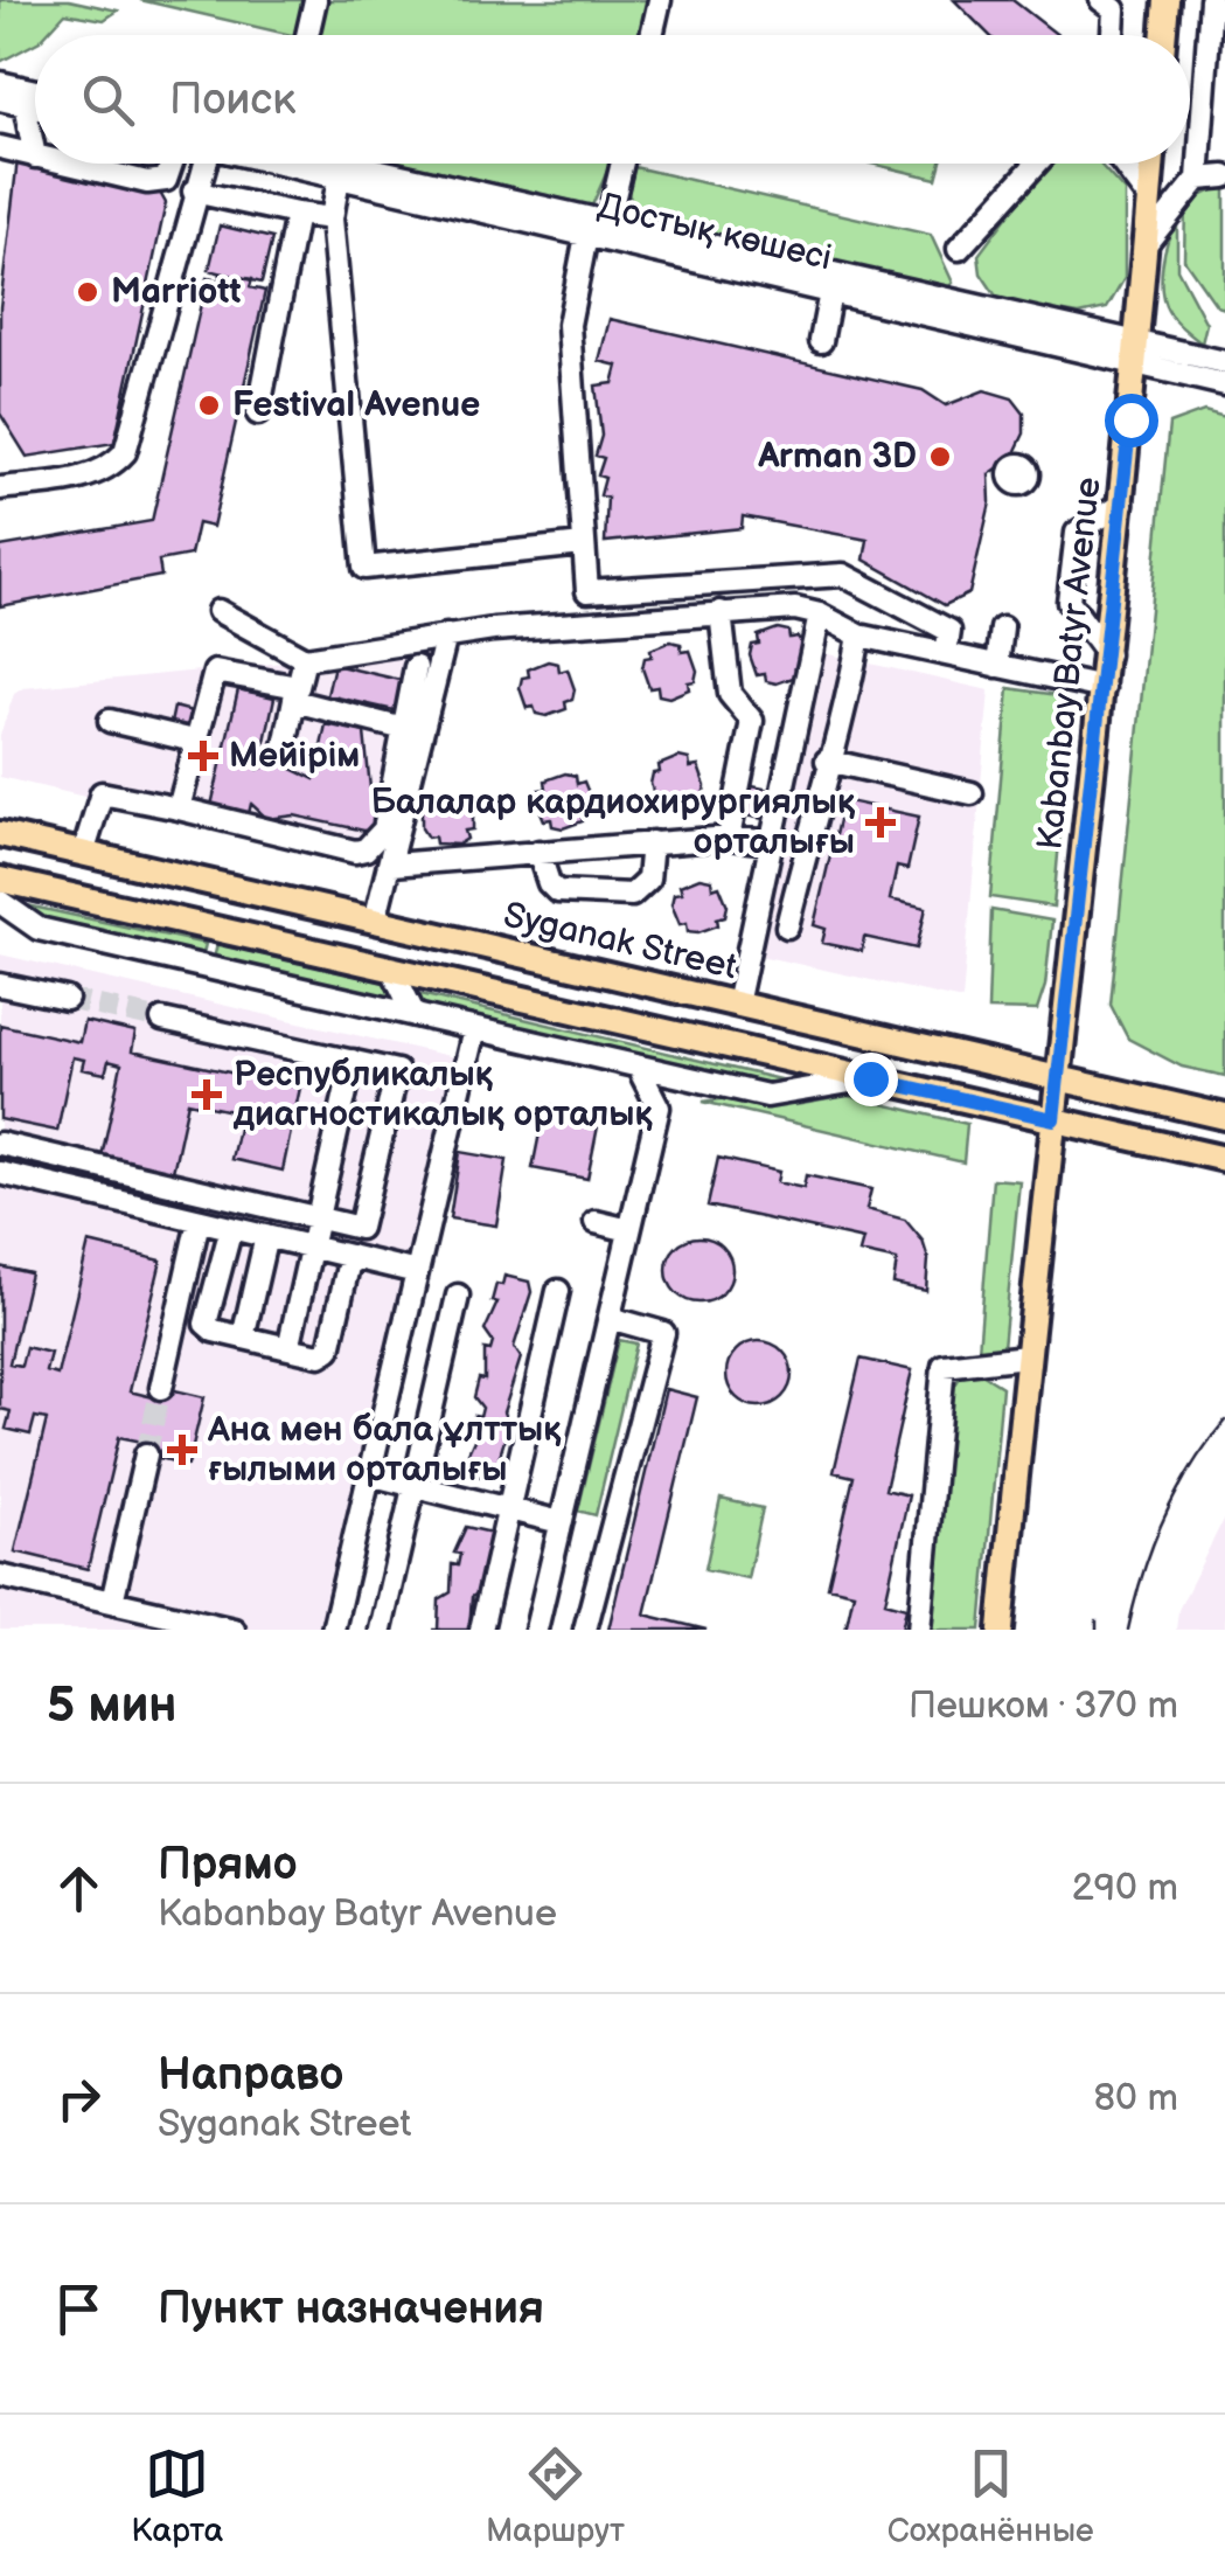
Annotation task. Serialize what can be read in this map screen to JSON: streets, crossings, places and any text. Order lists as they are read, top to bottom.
{
  "streets": {
    "main road": ["Kabanbay Batyr Avenue", "Syganak Street"],
    "street": ["Достық көшесі"]
  },
  "crossings": [
    ["Достық көшесі", "Kabanbay Batyr Avenue"],
    ["Kabanbay Batyr Avenue", "Syganak Street"]
  ],
  "places": {
    "other": ["Marriott", "Festival Avenue", "Arman 3D"],
    "health": [
      "Мейірім",
      "Балалар кардиохирургиялық орталығы",
      "Республикалық диагностикалық орталық",
      "Ана мен бала ұлттық ғылыми орталығы"
    ]
  },
  "page": {
    "search": "Поиск",
    "heading": ["5 мин", "Пешком · 370 m"],
    "list": [
      ["Прямо", "Kabanbay Batyr Avenue", "290 m"],
      ["Направо", "Syganak Street", "80 m"],
      "Пункт назначения"
    ],
    "nav": ["Карта", "Маршрут", "Сохранённые"]
  }
}
